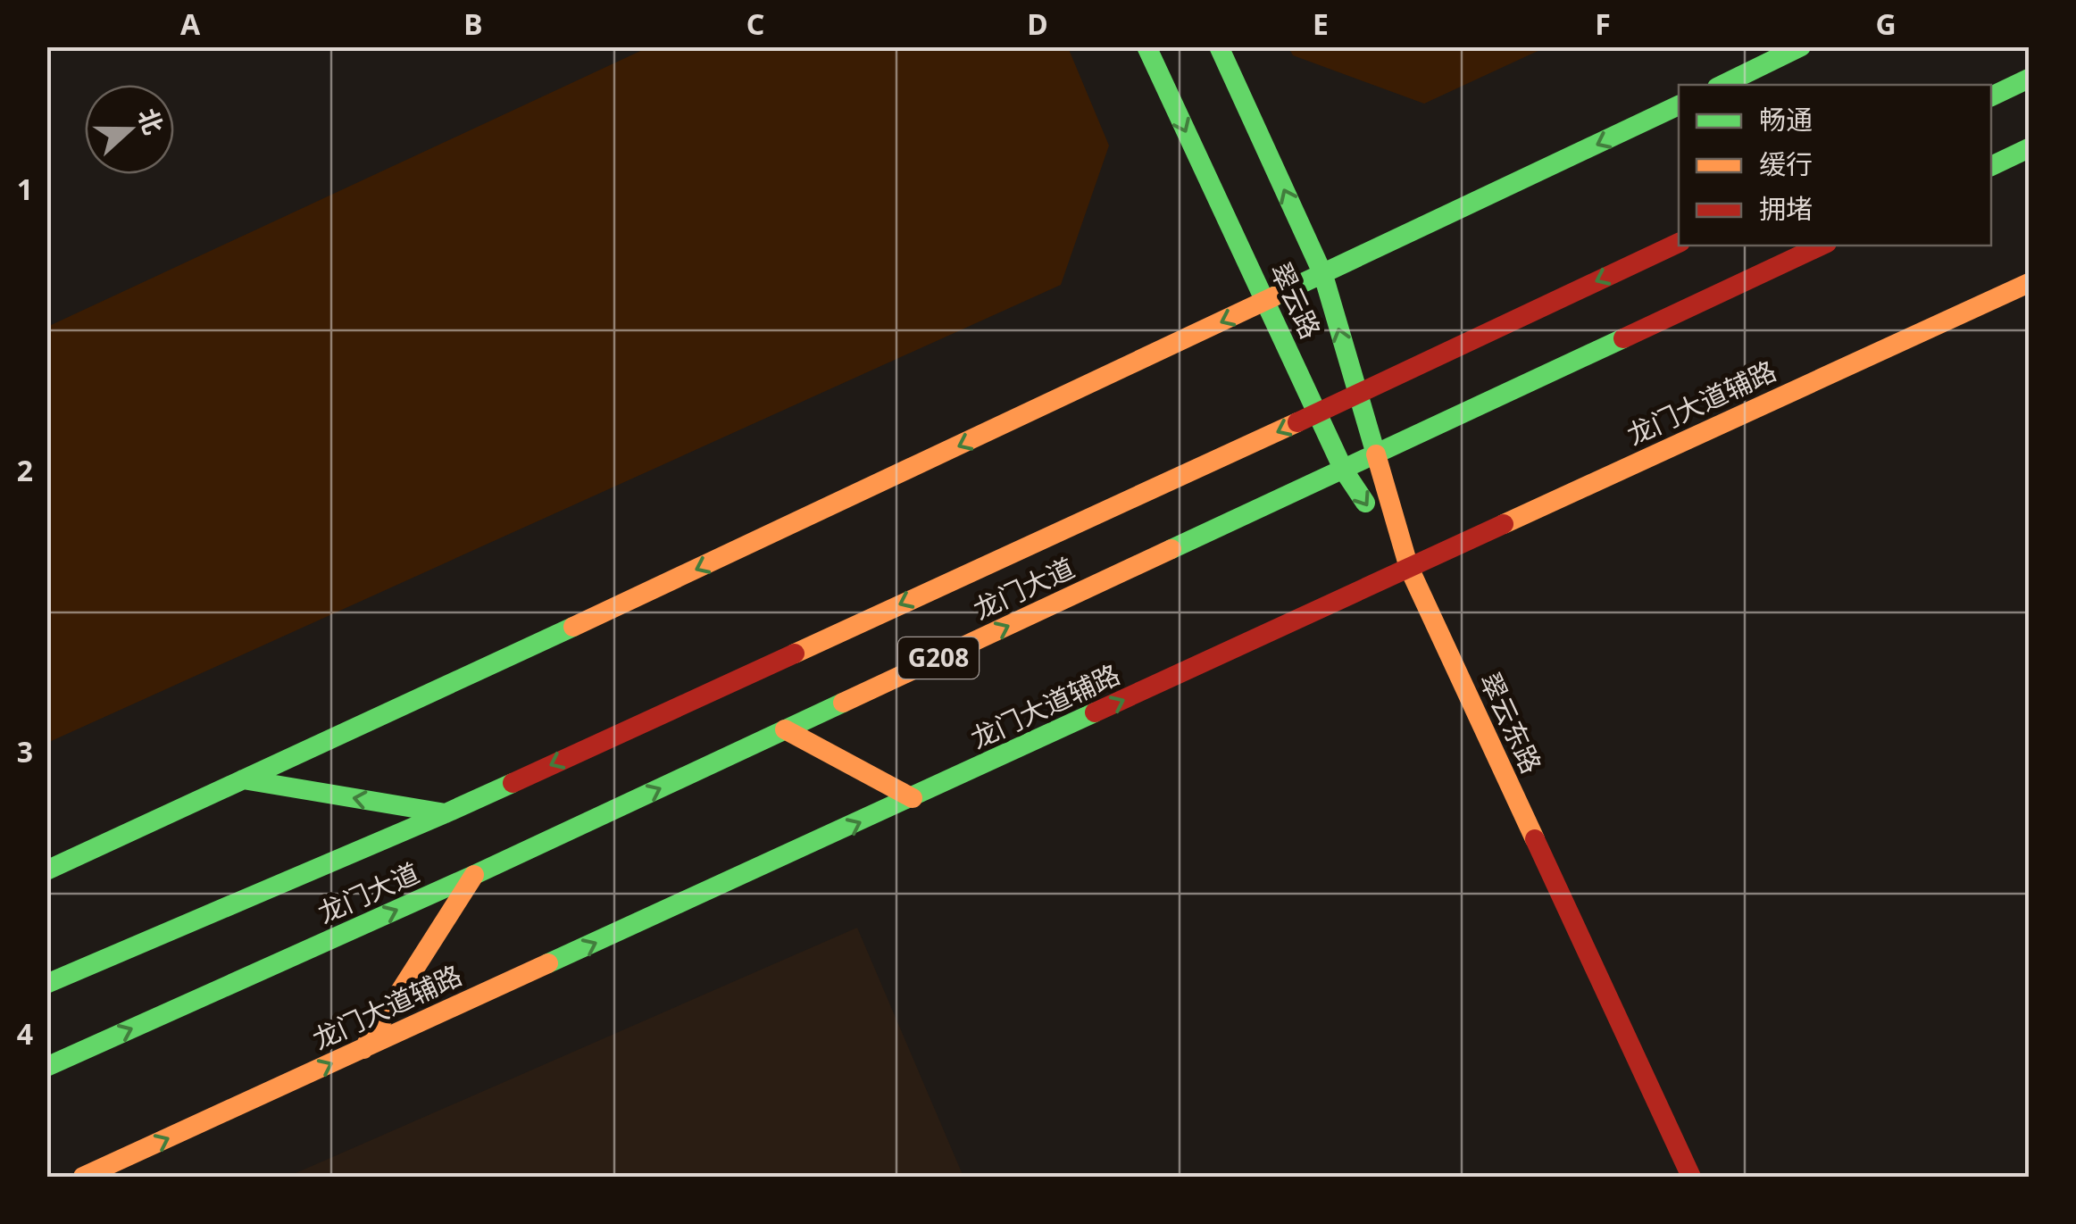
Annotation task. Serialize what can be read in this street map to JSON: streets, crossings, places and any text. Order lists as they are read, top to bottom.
{
  "streets": {
    "main road": [
      "翠云路",
      "龙门大道辅路",
      "龙门大道",
      "G208",
      "翠云东路"
    ]
  },
  "crossings": [
    ["翠云路", "龙门大道辅路"],
    ["翠云路", "龙门大道"],
    ["翠云路", "翠云东路"],
    ["龙门大道辅路", "翠云东路"],
    ["龙门大道", "翠云东路"]
  ],
  "one_way": ["龙门大道辅路"],
  "legend": ["畅通", "缓行", "拥堵"],
  "north": "right",
  "grid": {
    "columns": [
      "A",
      "B",
      "C",
      "D",
      "E",
      "F",
      "G"
    ],
    "rows": [
      "1",
      "2",
      "3",
      "4"
    ]
  }
}
